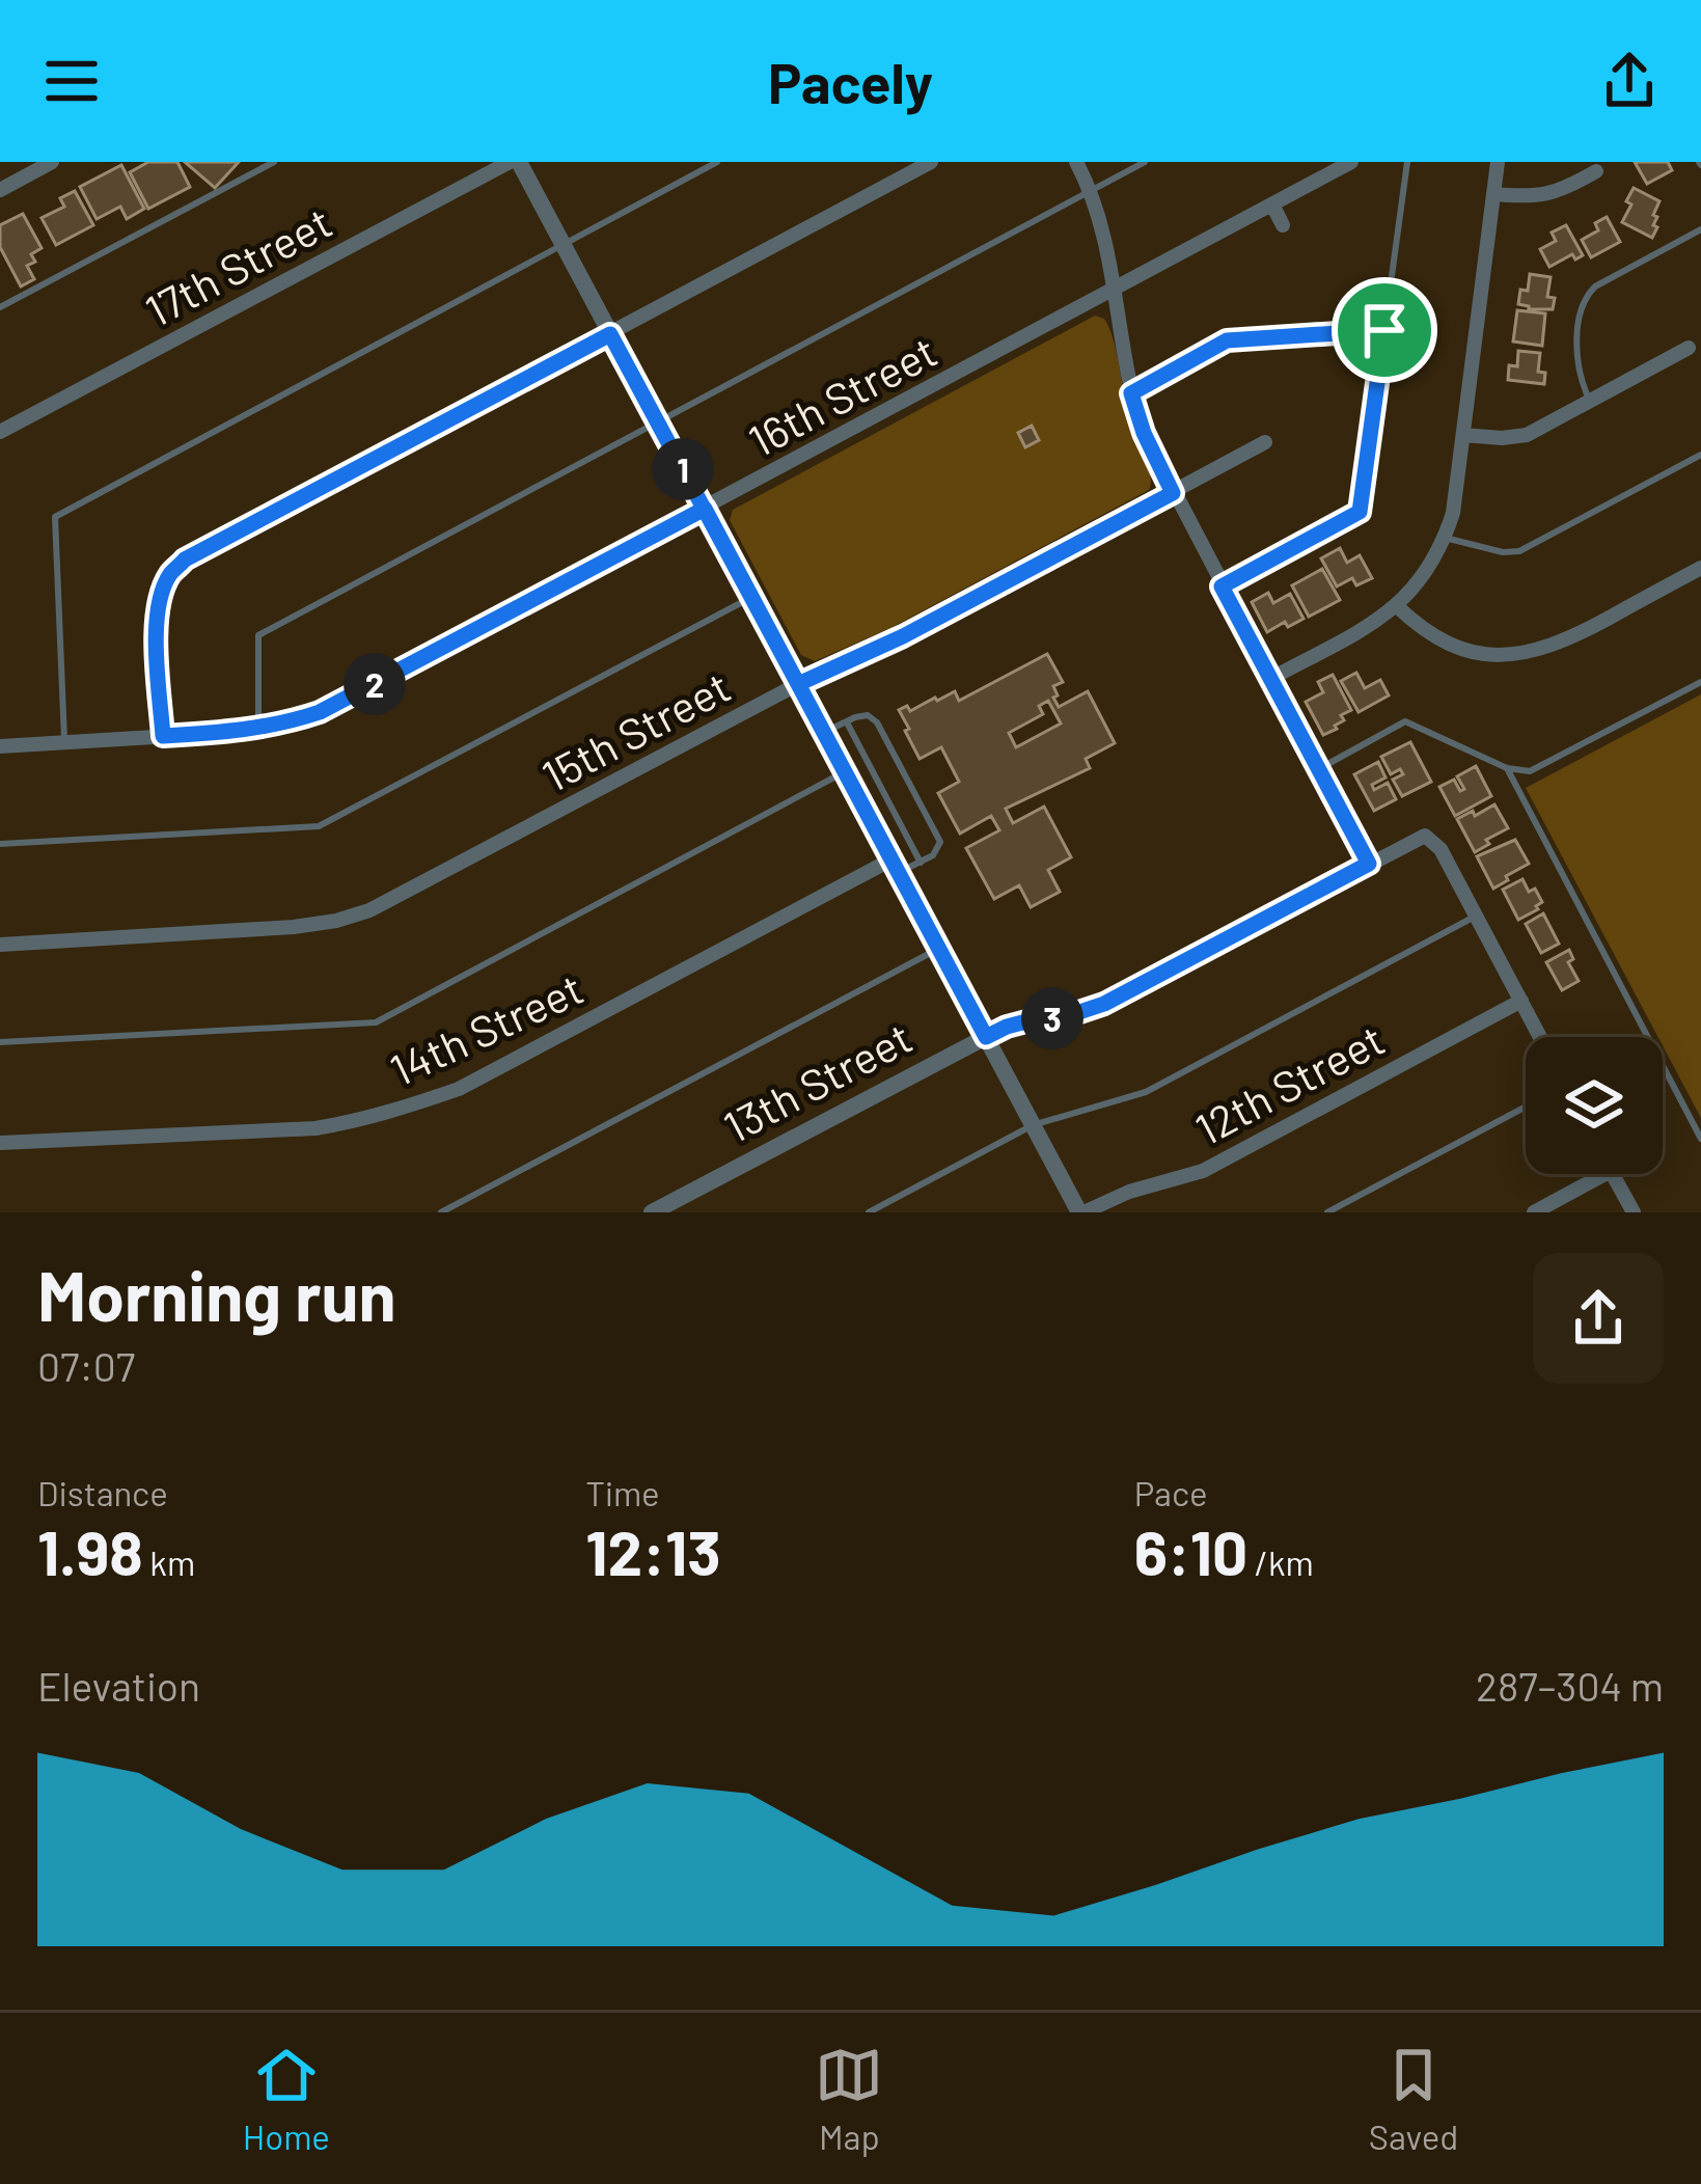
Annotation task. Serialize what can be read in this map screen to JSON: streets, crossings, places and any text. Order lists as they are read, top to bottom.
{
  "streets": {
    "street": [
      "17th Street",
      "16th Street",
      "15th Street",
      "14th Street",
      "13th Street",
      "12th Street"
    ]
  },
  "page": {
    "header": "Pacely",
    "pins": ["1", "2", "3"],
    "heading": ["Morning run", "07:07"],
    "stats": [
      ["Distance", "1.98 km"],
      ["Time", "12:13"],
      ["Pace", "6:10 /km"]
    ],
    "chart": ["Elevation", "287–304 m"],
    "tabs": ["Home", "Map", "Saved"]
  }
}
